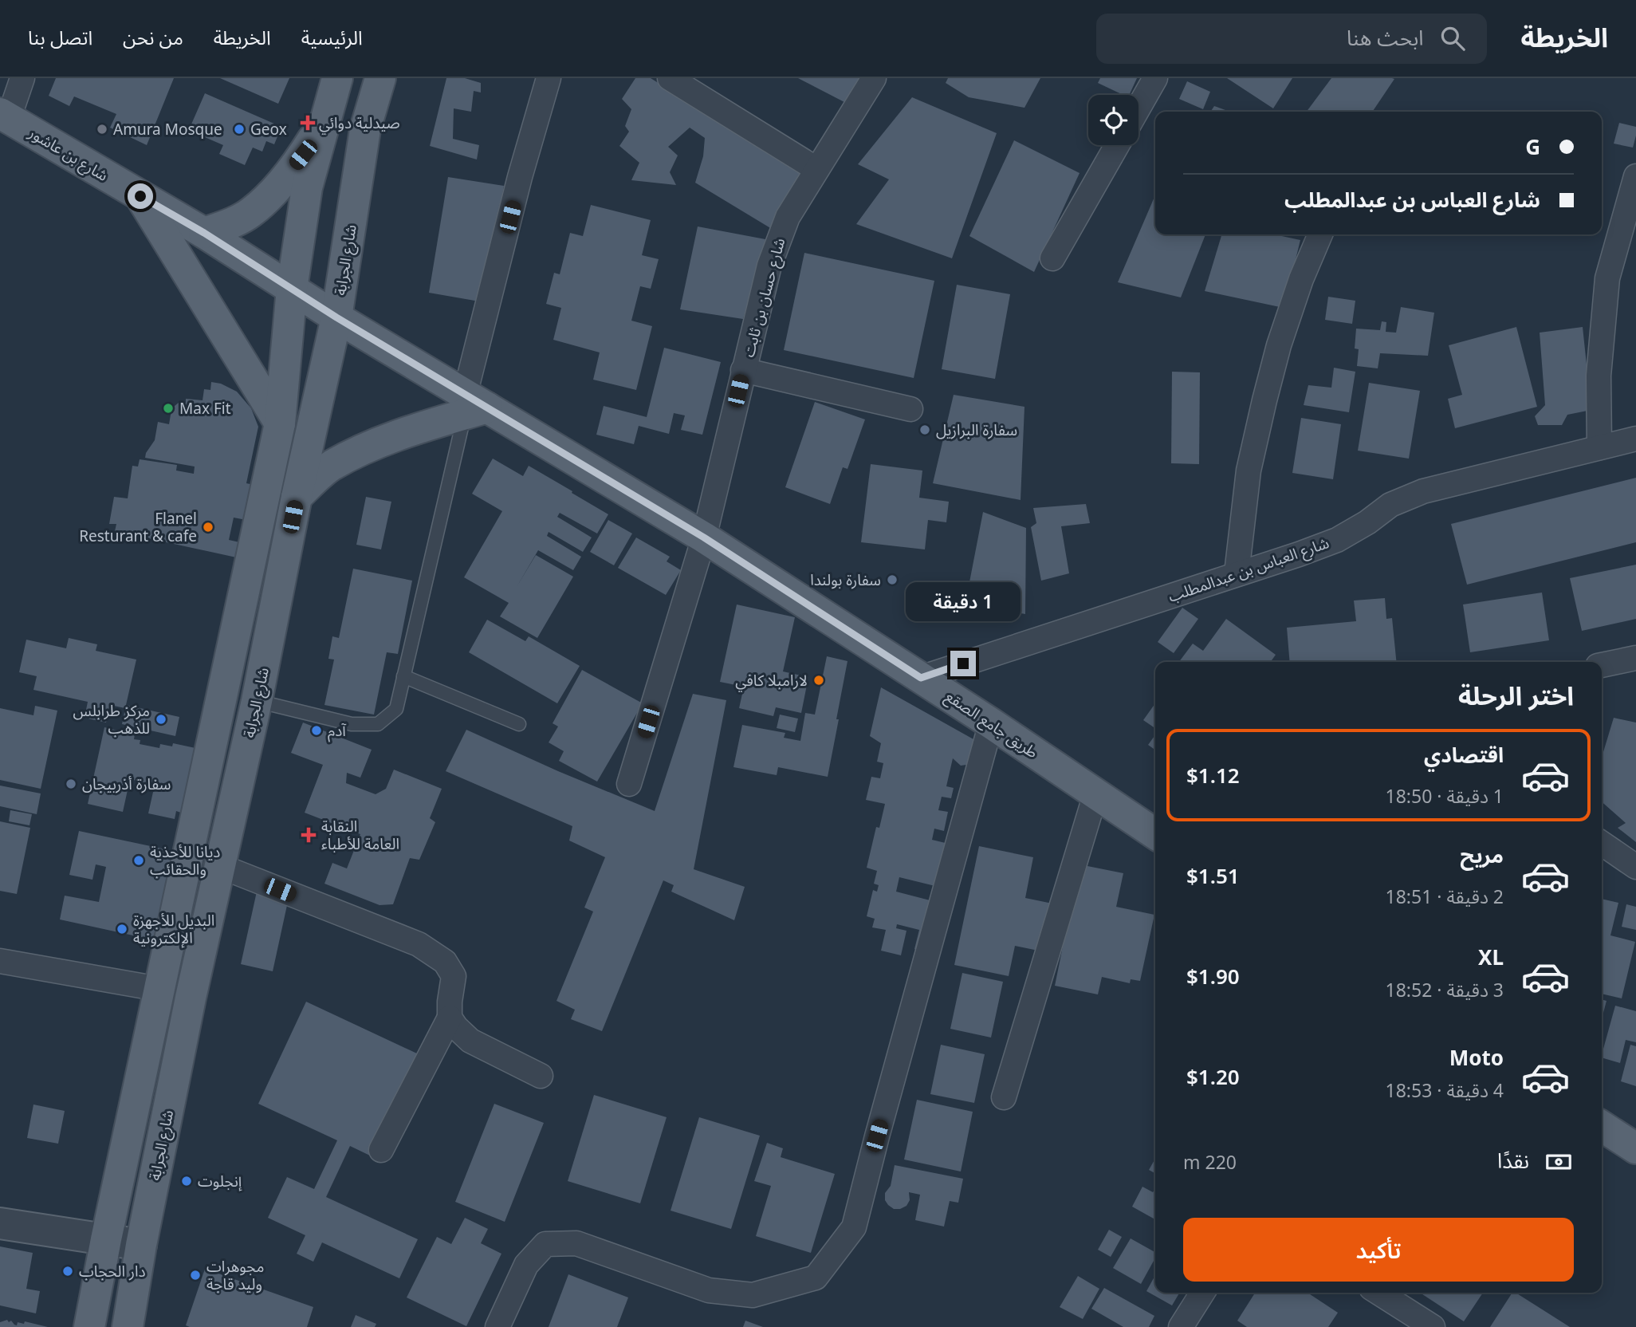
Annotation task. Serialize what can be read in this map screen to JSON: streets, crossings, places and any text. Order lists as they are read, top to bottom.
{
  "streets": {
    "main road": ["شارع بن عاشور", "شارع الجرابة", "طريق جامع الصقع"],
    "street": ["شارع حسان بن ثابت", "شارع العباس بن عبدالمطلب"]
  },
  "crossings": [
    ["شارع بن عاشور", "شارع الجرابة"],
    ["شارع بن عاشور", "طريق جامع الصقع"],
    ["شارع الجرابة", "طريق جامع الصقع"],
    ["شارع حسان بن ثابت", "طريق جامع الصقع"],
    ["شارع العباس بن عبدالمطلب", "طريق جامع الصقع"]
  ],
  "places": {
    "health": ["صيدلية دوائي", "النقابة العامة للأطباء"],
    "other": [
      "Amura Mosque",
      "Geox",
      "Max Fit",
      "سفارة البرازيل",
      "Flanel Resturant & cafe",
      "سفارة بولندا",
      "لارامبلا كافي",
      "مركز طرابلس للذهب",
      "آدم",
      "سفارة أذربيجان",
      "ديانا للأحذية والحقائب",
      "البديل للأجهزة الإلكترونية",
      "إنجلوت",
      "دار الحجاب",
      "مجوهرات وليد قاجة"
    ]
  },
  "page": {
    "header": "الخريطة",
    "search": "ابحث هنا",
    "nav": [
      "الرئيسية",
      "الخريطة",
      "من نحن",
      "اتصل بنا"
    ],
    "banner": ["G", "شارع العباس بن عبدالمطلب"],
    "bubble": "1 دقيقة",
    "heading": "اختر الرحلة",
    "list": [
      {
        "name": "اقتصادي",
        "note": "1 دقيقة · 18:50",
        "value": "$1.12"
      },
      {
        "name": "مريح",
        "note": "2 دقيقة · 18:51",
        "value": "$1.51"
      },
      {
        "name": "XL",
        "note": "3 دقيقة · 18:52",
        "value": "$1.90"
      },
      {
        "name": "Moto",
        "note": "4 دقيقة · 18:53",
        "value": "$1.20"
      }
    ],
    "pay": ["نقدًا", "220 m"],
    "buttons": "تأكيد"
  }
}
